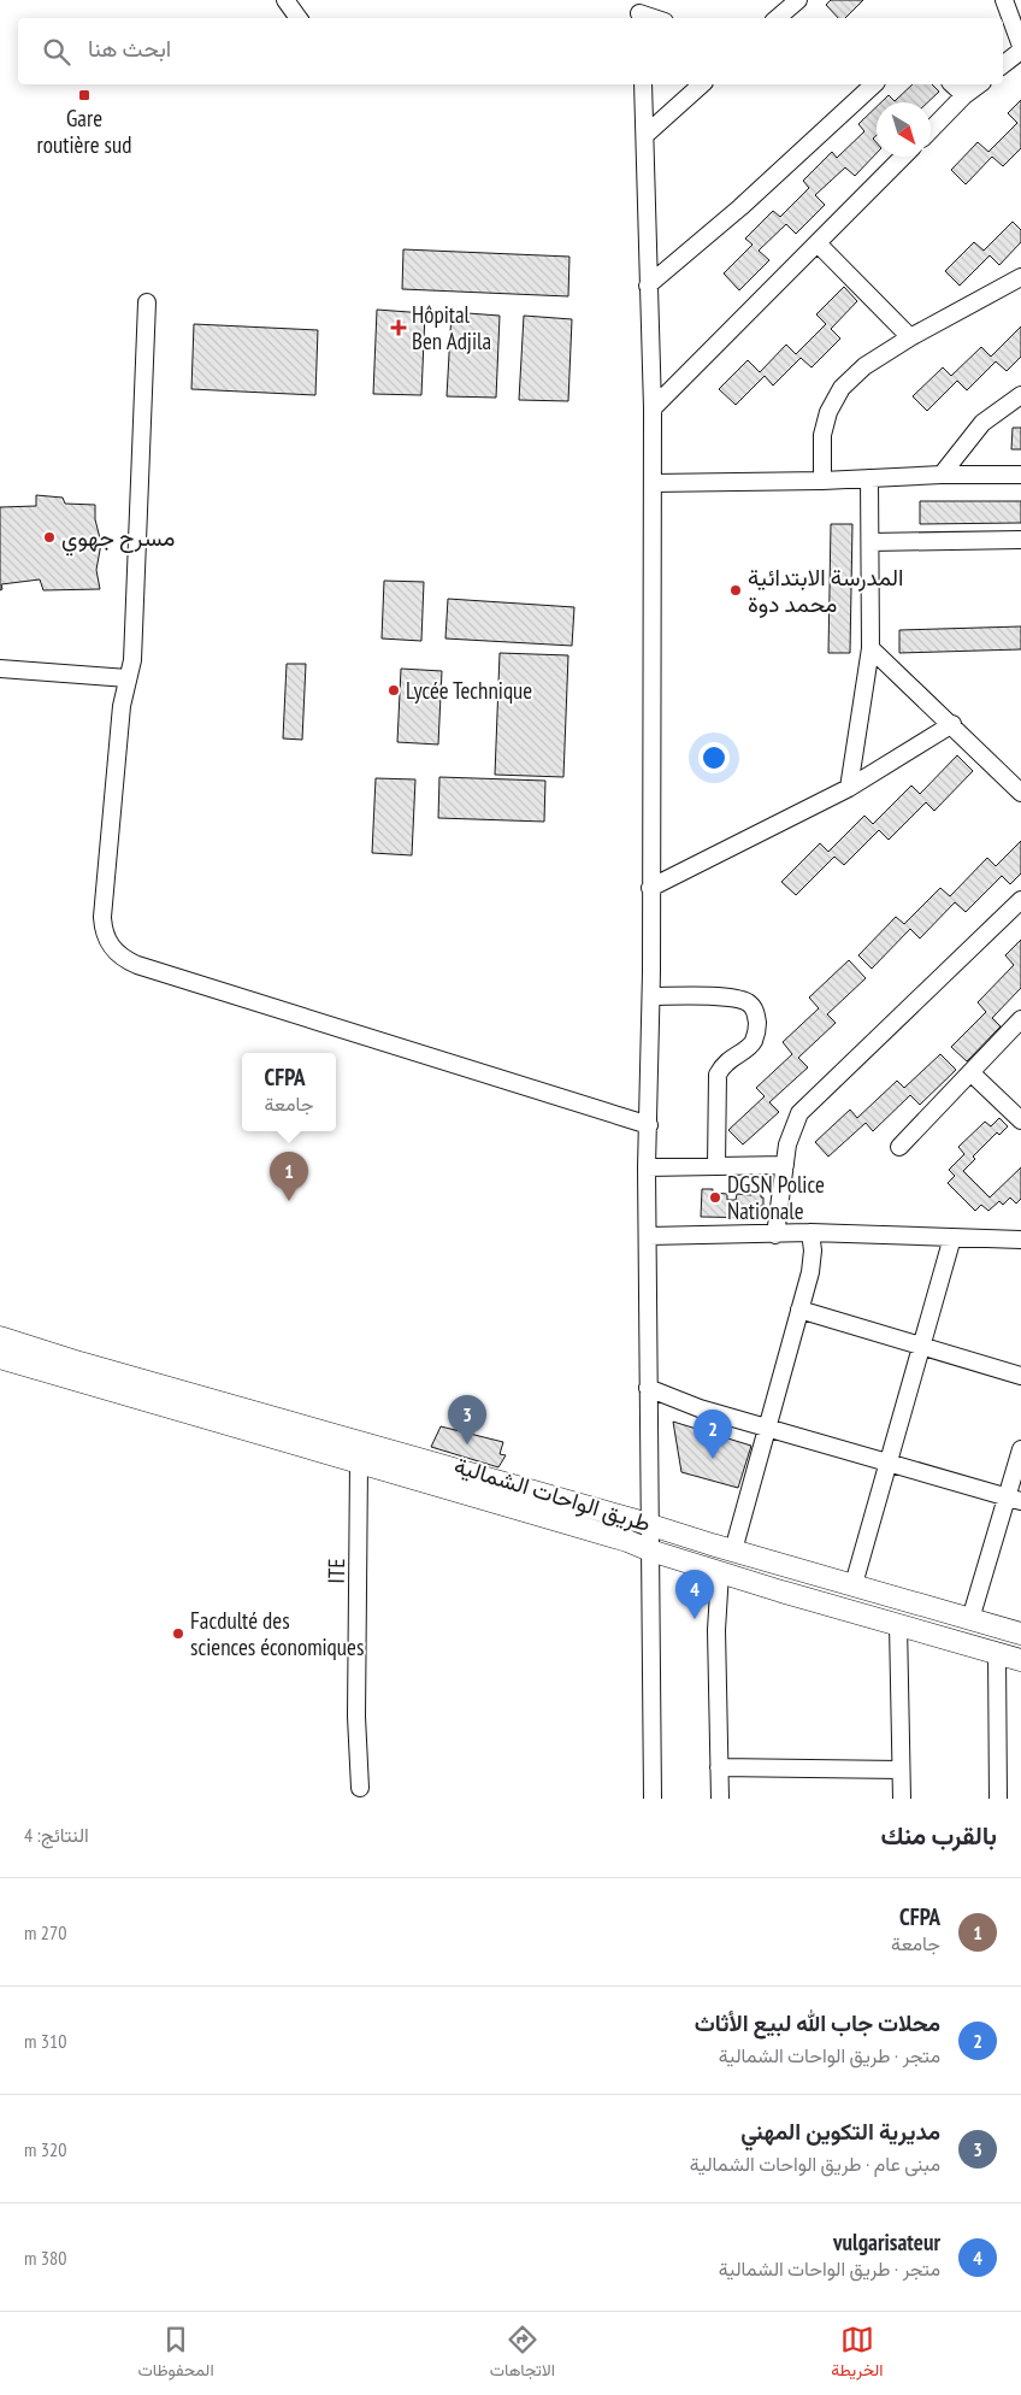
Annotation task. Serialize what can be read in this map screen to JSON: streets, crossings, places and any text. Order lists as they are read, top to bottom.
{
  "streets": {
    "main road": ["طريق الواحات الشمالية"],
    "street": ["ITE"]
  },
  "crossings": [
    ["طريق الواحات الشمالية", "ITE"]
  ],
  "places": {
    "transit": ["Gare routière sud"],
    "health": ["Hôpital Ben Adjila"],
    "other": [
      "مسرح جهوي",
      "المدرسة الابتدائية محمد دوة",
      "Lycée Technique",
      "DGSN Police Nationale",
      "Facdulté des sciences économiques"
    ]
  },
  "north": "bottom right",
  "page": {
    "search": "ابحث هنا",
    "popup": ["CFPA", "جامعة"],
    "pins": [
      "1",
      "3",
      "2",
      "4"
    ],
    "heading": ["بالقرب منك", "النتائج: 4"],
    "list": [
      {
        "mark": "1",
        "name": "CFPA",
        "note": "جامعة",
        "value": "270 m"
      },
      {
        "mark": "2",
        "name": "محلات جاب الله لبيع الأثاث",
        "note": "متجر · طريق الواحات الشمالية",
        "value": "310 m"
      },
      {
        "mark": "3",
        "name": "مديرية التكوين المهني",
        "note": "مبنى عام · طريق الواحات الشمالية",
        "value": "320 m"
      },
      {
        "mark": "4",
        "name": "vulgarisateur",
        "note": "متجر · طريق الواحات الشمالية",
        "value": "380 m"
      }
    ],
    "nav": ["الخريطة", "الاتجاهات", "المحفوظات"]
  }
}
